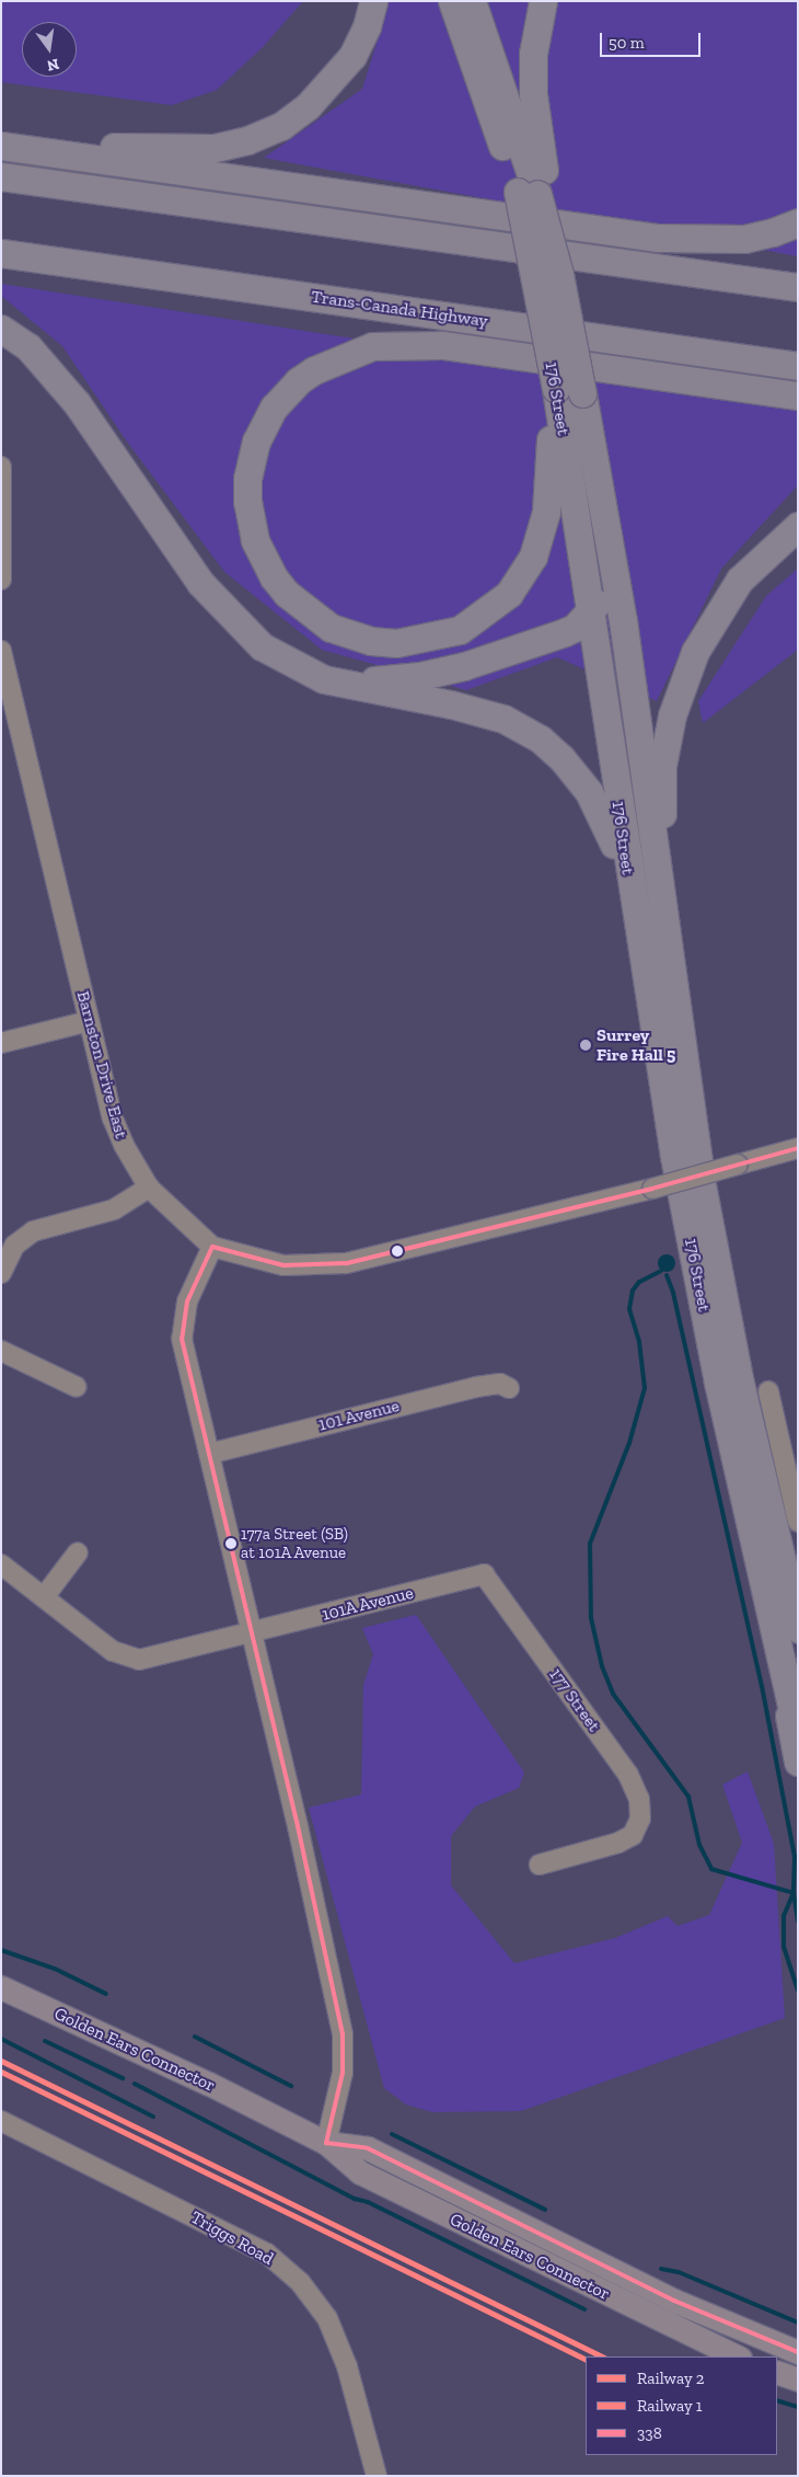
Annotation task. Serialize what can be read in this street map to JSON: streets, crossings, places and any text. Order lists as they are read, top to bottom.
{
  "streets": {
    "highway": ["Trans-Canada Highway", "176 Street"],
    "main road": ["Golden Ears Connector"],
    "street": [
      "Barnston Drive East",
      "101 Avenue",
      "101A Avenue",
      "177 Street",
      "Triggs Road"
    ]
  },
  "crossings": [
    ["101A Avenue", "177 Street"]
  ],
  "places": ["Surrey Fire Hall 5", "177a Street (SB) at 101A Avenue"],
  "lines": ["transit line 338", "rail line 2", "rail line 1"],
  "legend": ["Railway 2", "Railway 1", "338"],
  "scale_bar": "50 m",
  "north": "bottom"
}
